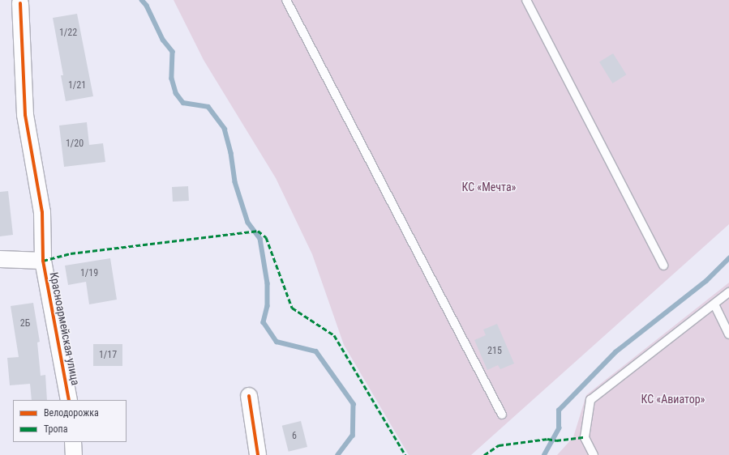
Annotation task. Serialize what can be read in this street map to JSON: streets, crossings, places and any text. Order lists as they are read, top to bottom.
{
  "streets": {
    "street": ["Красноармейская улица"]
  },
  "parks": ["КС «Мечта»", "КС «Авиатор»"],
  "house_numbers": [
    "1/22",
    "1/21",
    "1/20",
    "1/19",
    "2Б",
    "215",
    "1/17",
    "6"
  ],
  "legend": ["Велодорожка", "Тропа"]
}
